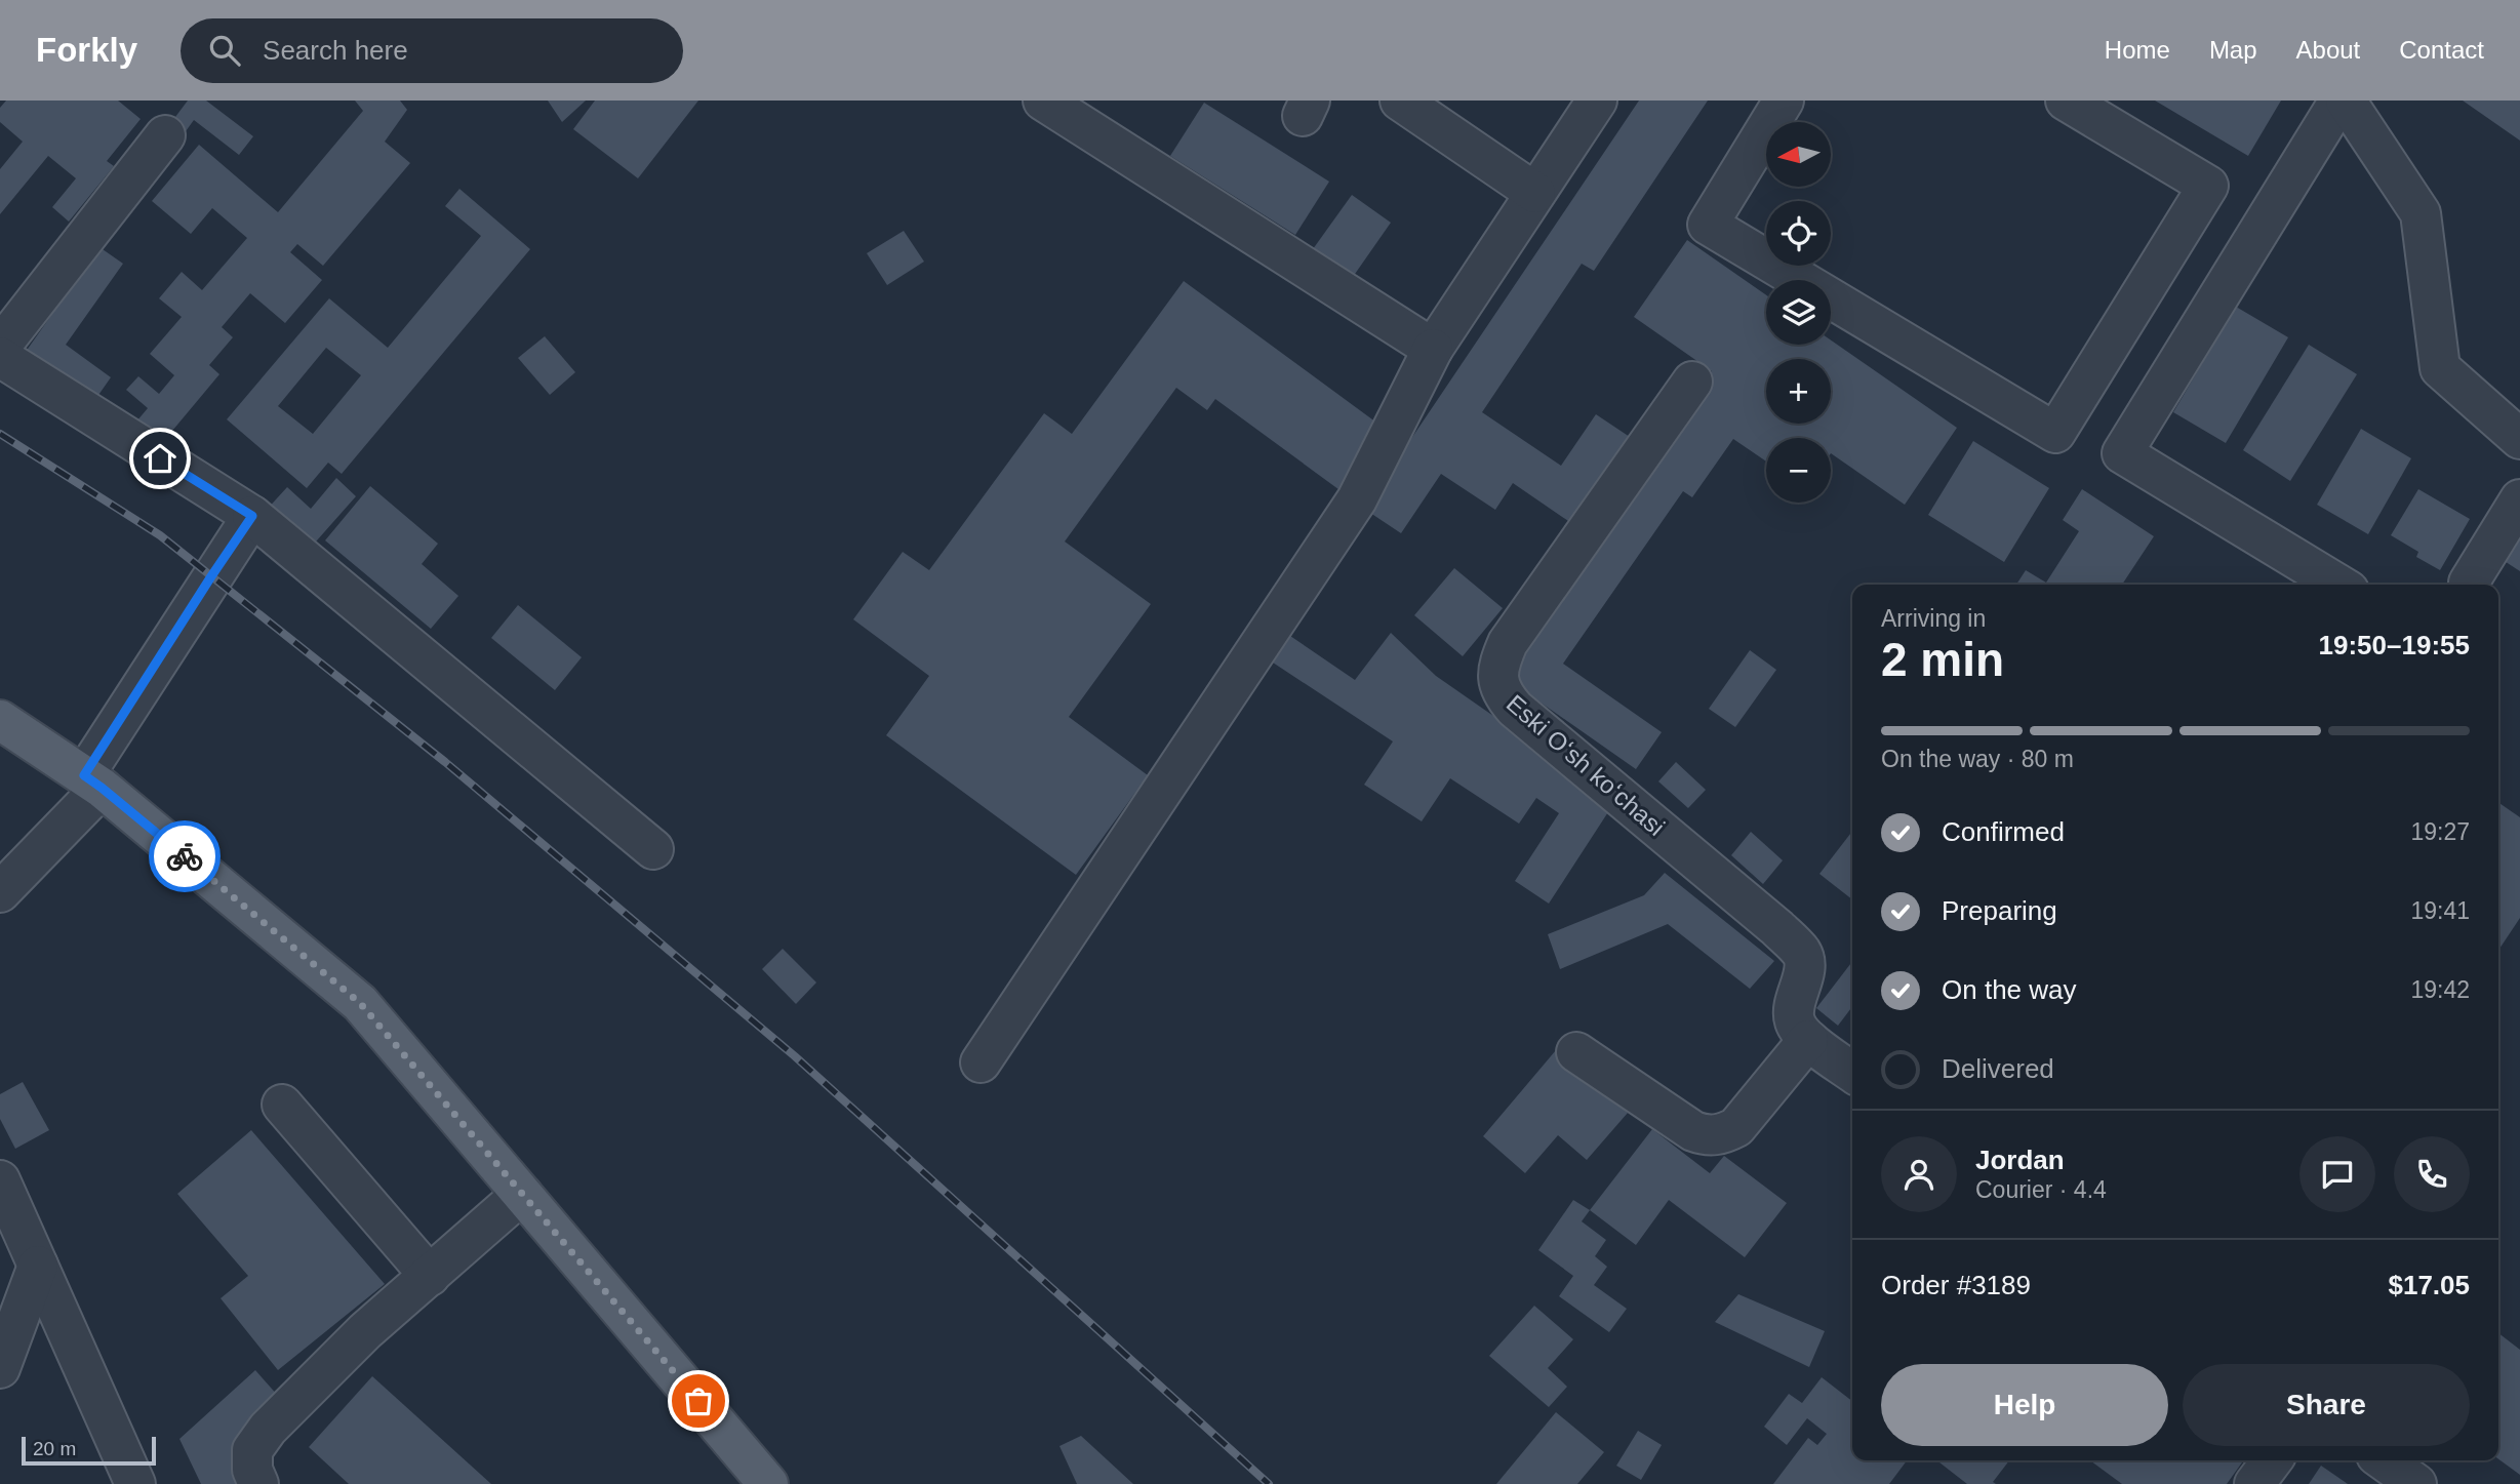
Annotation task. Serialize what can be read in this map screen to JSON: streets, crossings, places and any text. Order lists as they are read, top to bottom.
{
  "streets": {
    "street": ["Eski Oʻsh koʻchasi"]
  },
  "scale_bar": "20 m",
  "north": "left",
  "page": {
    "header": "Forkly",
    "search": "Search here",
    "nav": [
      "Home",
      "Map",
      "About",
      "Contact"
    ],
    "map_buttons": ["+", "−"],
    "heading": ["2 min", "Arriving in", "19:50–19:55"],
    "panel": [
      "Jordan",
      "Courier · 4.4",
      "Order #3189",
      "$17.05"
    ],
    "bar": "On the way · 80 m",
    "list": [
      ["Confirmed", "19:27"],
      ["Preparing", "19:41"],
      ["On the way", "19:42"],
      "Delivered"
    ],
    "buttons": ["Help", "Share"],
    "scale": "20 m"
  }
}
